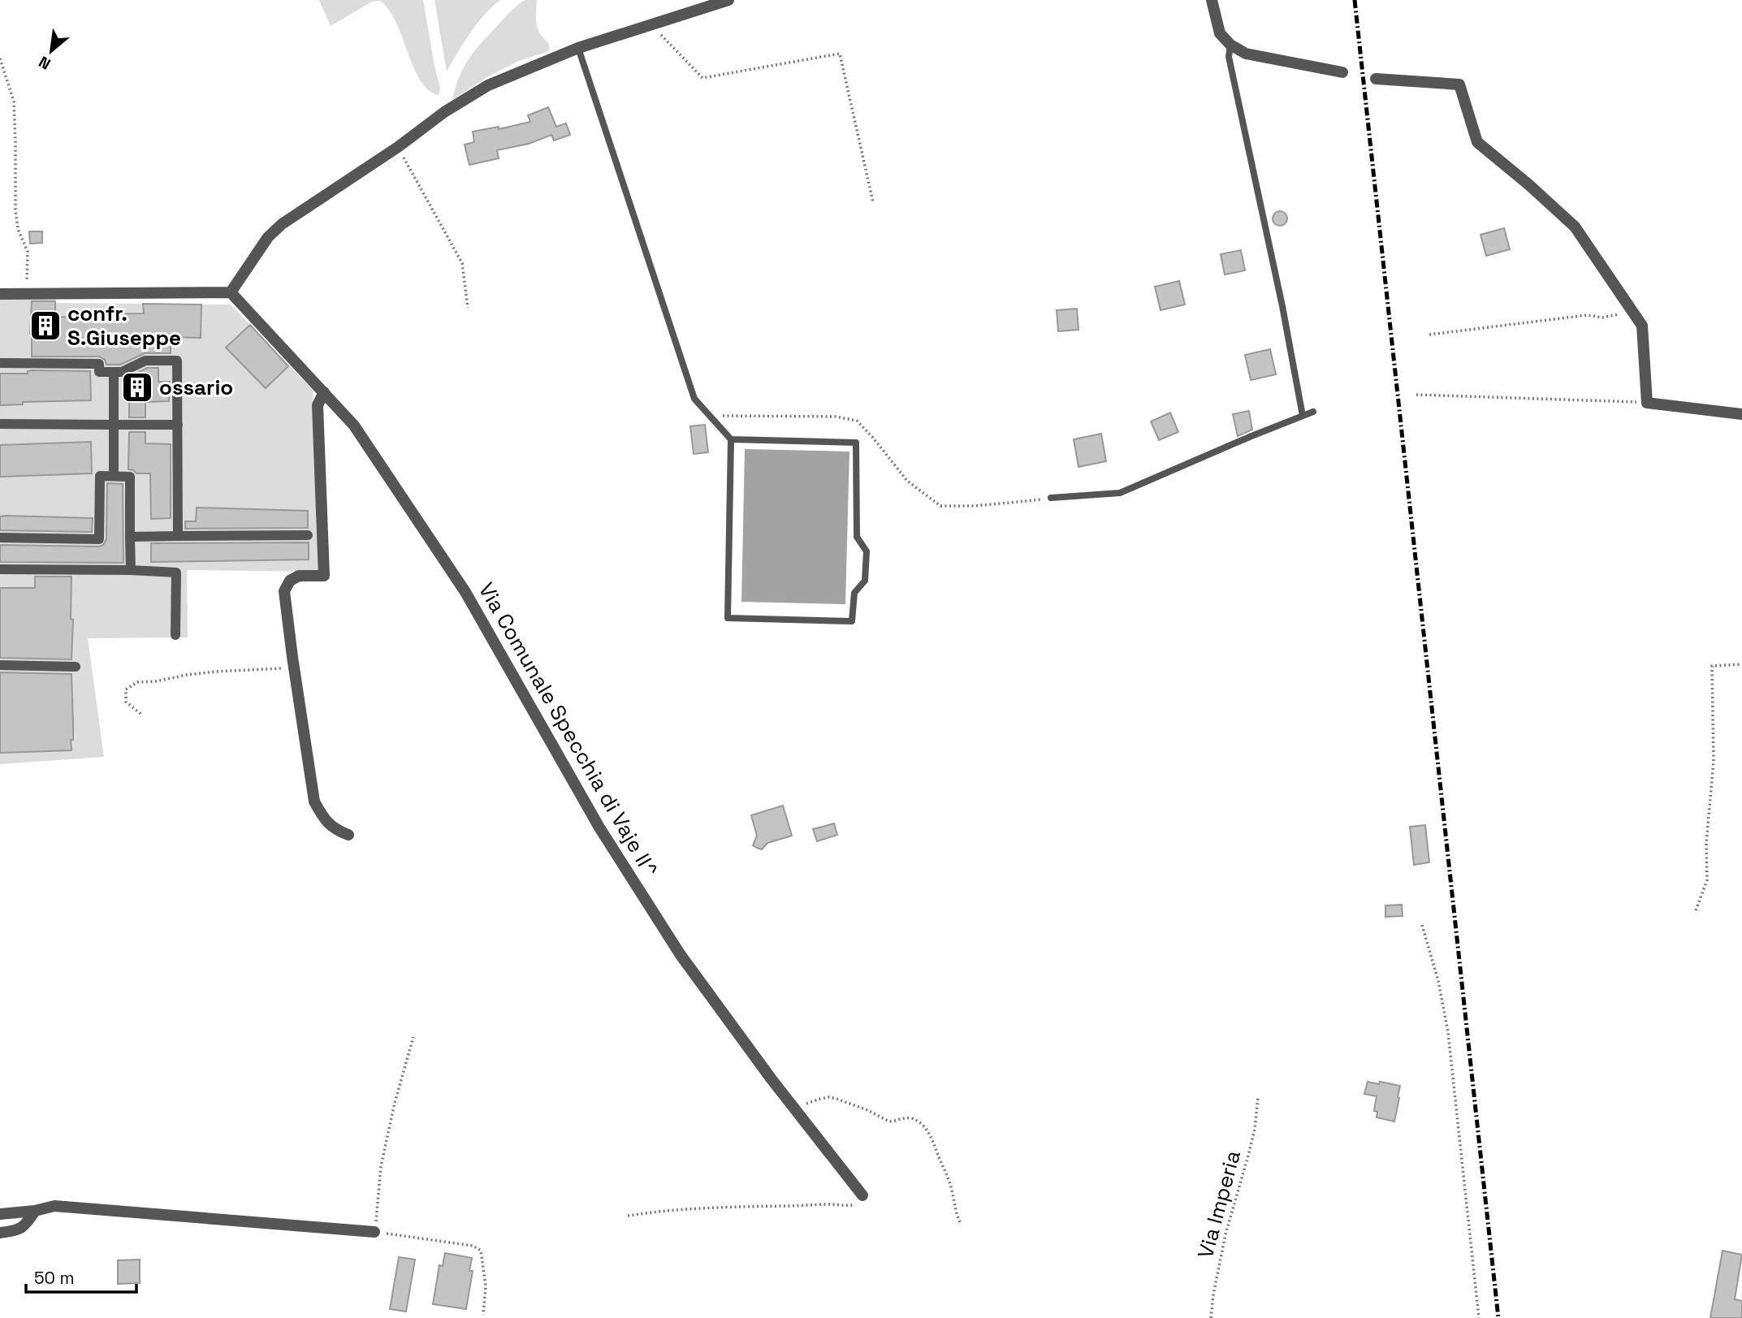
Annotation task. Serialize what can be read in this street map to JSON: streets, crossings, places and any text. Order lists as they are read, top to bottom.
{
  "streets": {
    "street": ["Via Comunale Specchia di Vaje II^"],
    "path": ["Via Imperia"]
  },
  "places": {
    "building": ["confr. S.Giuseppe", "ossario"]
  },
  "scale_bar": "50 m",
  "north": "bottom left"
}
